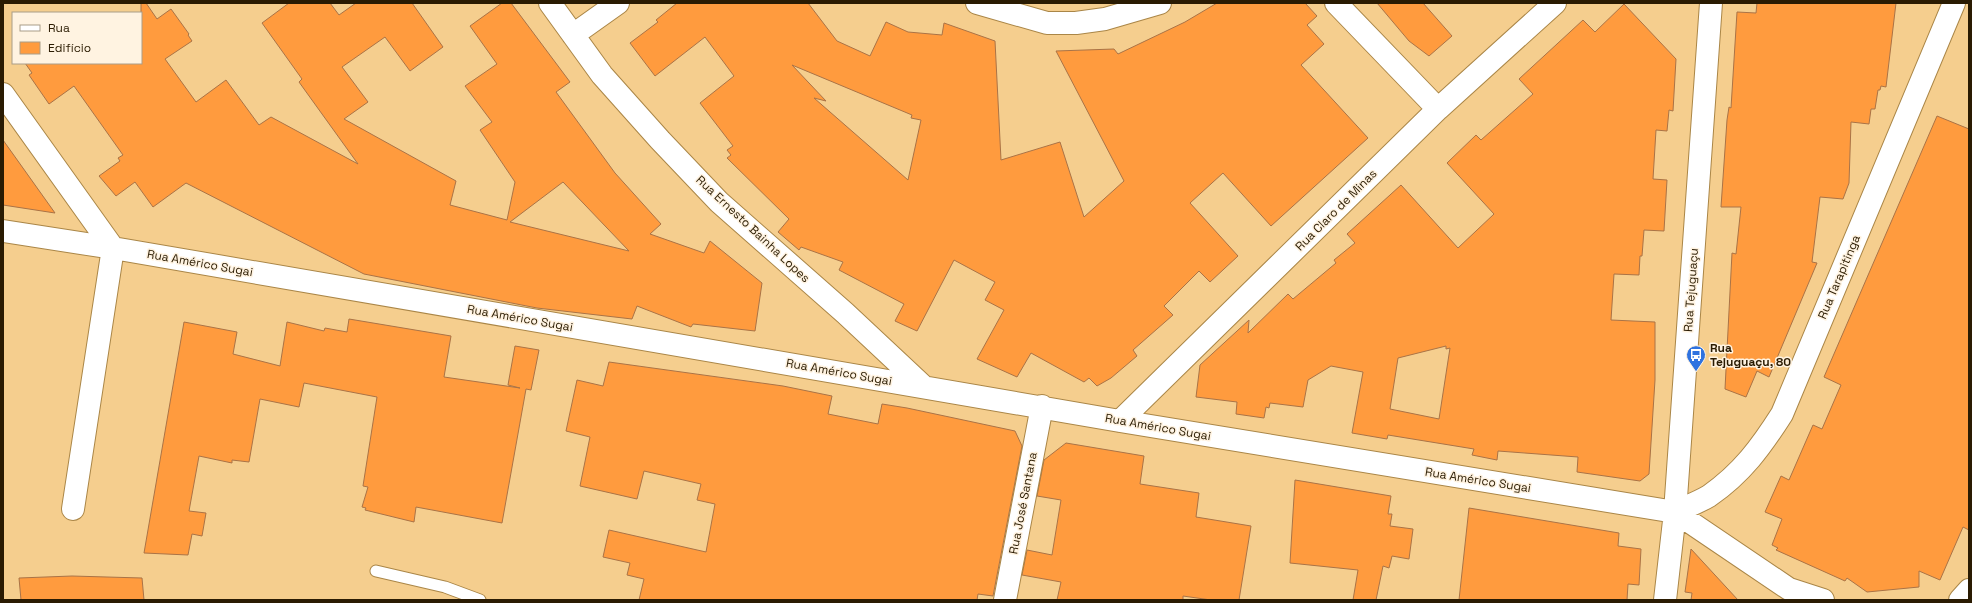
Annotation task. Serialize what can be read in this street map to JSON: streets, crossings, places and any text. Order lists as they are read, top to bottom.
{
  "streets": {
    "street": [
      "Rua Claro de Minas",
      "Rua Ernesto Bainha Lopes",
      "Rua Américo Sugai",
      "Rua Tarapitinga",
      "Rua Tejuguaçu",
      "Rua José Santana"
    ]
  },
  "crossings": [
    ["Rua Claro de Minas", "Rua Américo Sugai"],
    ["Rua Ernesto Bainha Lopes", "Rua Américo Sugai"],
    ["Rua Américo Sugai", "Rua Tarapitinga"],
    ["Rua Américo Sugai", "Rua Tejuguaçu"],
    ["Rua Américo Sugai", "Rua José Santana"],
    ["Rua Tarapitinga", "Rua Tejuguaçu"]
  ],
  "places": {
    "bus stop": ["Rua Tejuguaçu, 80"]
  },
  "legend": ["Rua", "Edifício"]
}
